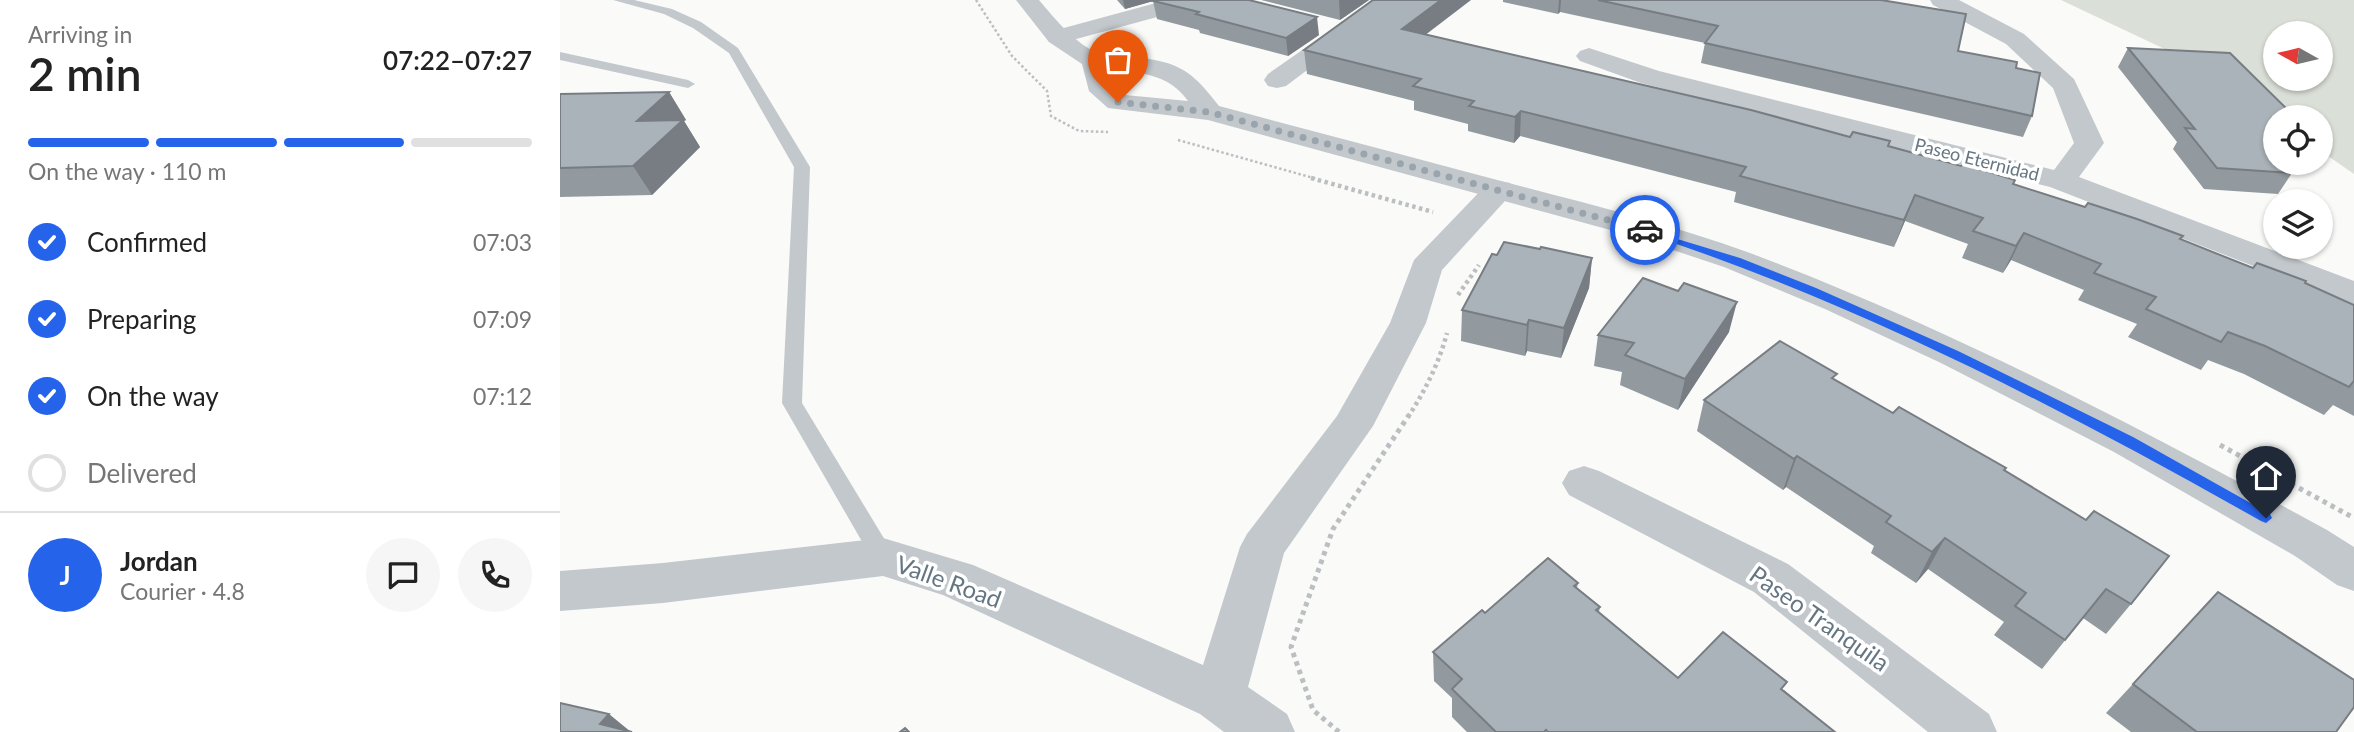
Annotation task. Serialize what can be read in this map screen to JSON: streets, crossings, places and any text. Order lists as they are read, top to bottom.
{
  "streets": {
    "street": ["Paseo Eternidad", "Valle Road", "Paseo Tranquila"]
  },
  "north": "left",
  "page": {
    "heading": ["2 min", "Arriving in", "07:22–07:27"],
    "panel": ["Jordan", "Courier · 4.8"],
    "bar": "On the way · 110 m",
    "list": [
      ["Confirmed", "07:03"],
      ["Preparing", "07:09"],
      ["On the way", "07:12"],
      "Delivered"
    ],
    "round": "J"
  }
}
